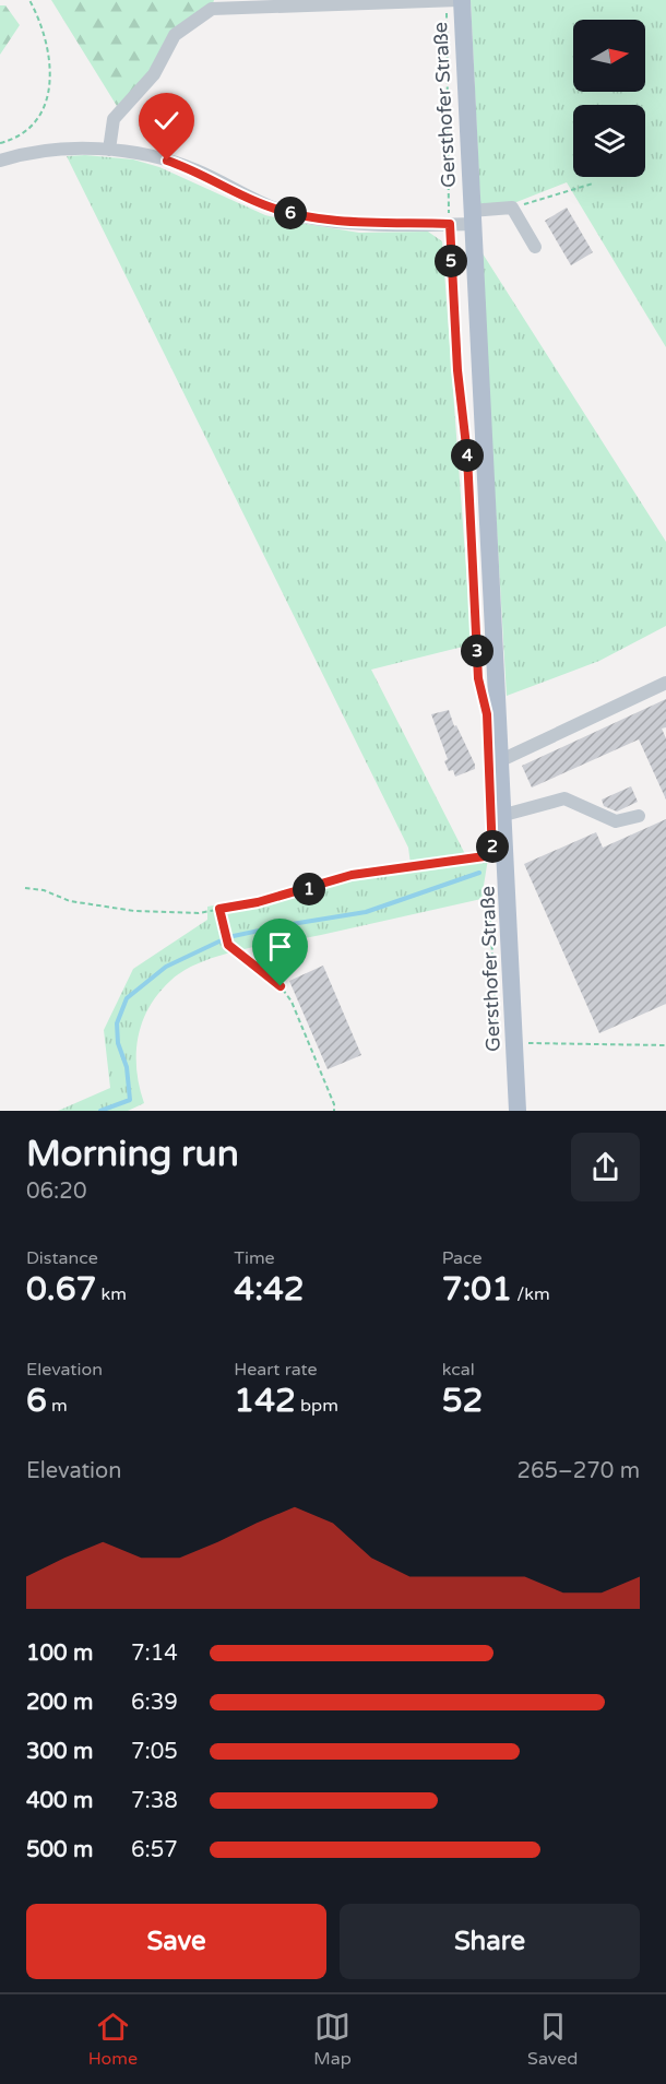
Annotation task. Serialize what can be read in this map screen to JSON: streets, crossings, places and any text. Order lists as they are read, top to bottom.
{
  "streets": {
    "main road": ["Gersthofer Straße"]
  },
  "north": "right",
  "page": {
    "pins": [
      "6",
      "5",
      "4",
      "3",
      "2",
      "1"
    ],
    "heading": ["Morning run", "06:20"],
    "stats": [
      ["Distance", "0.67 km"],
      ["Time", "4:42"],
      ["Pace", "7:01 /km"],
      ["Elevation", "6 m"],
      ["Heart rate", "142 bpm"],
      ["kcal", "52"]
    ],
    "chart": ["Elevation", "265–270 m"],
    "list": [
      {
        "name": "100 m",
        "note": "7:14"
      },
      {
        "name": "200 m",
        "note": "6:39"
      },
      {
        "name": "300 m",
        "note": "7:05"
      },
      {
        "name": "400 m",
        "note": "7:38"
      },
      {
        "name": "500 m",
        "note": "6:57"
      }
    ],
    "buttons": ["Save", "Share"],
    "tabs": ["Home", "Map", "Saved"]
  }
}
